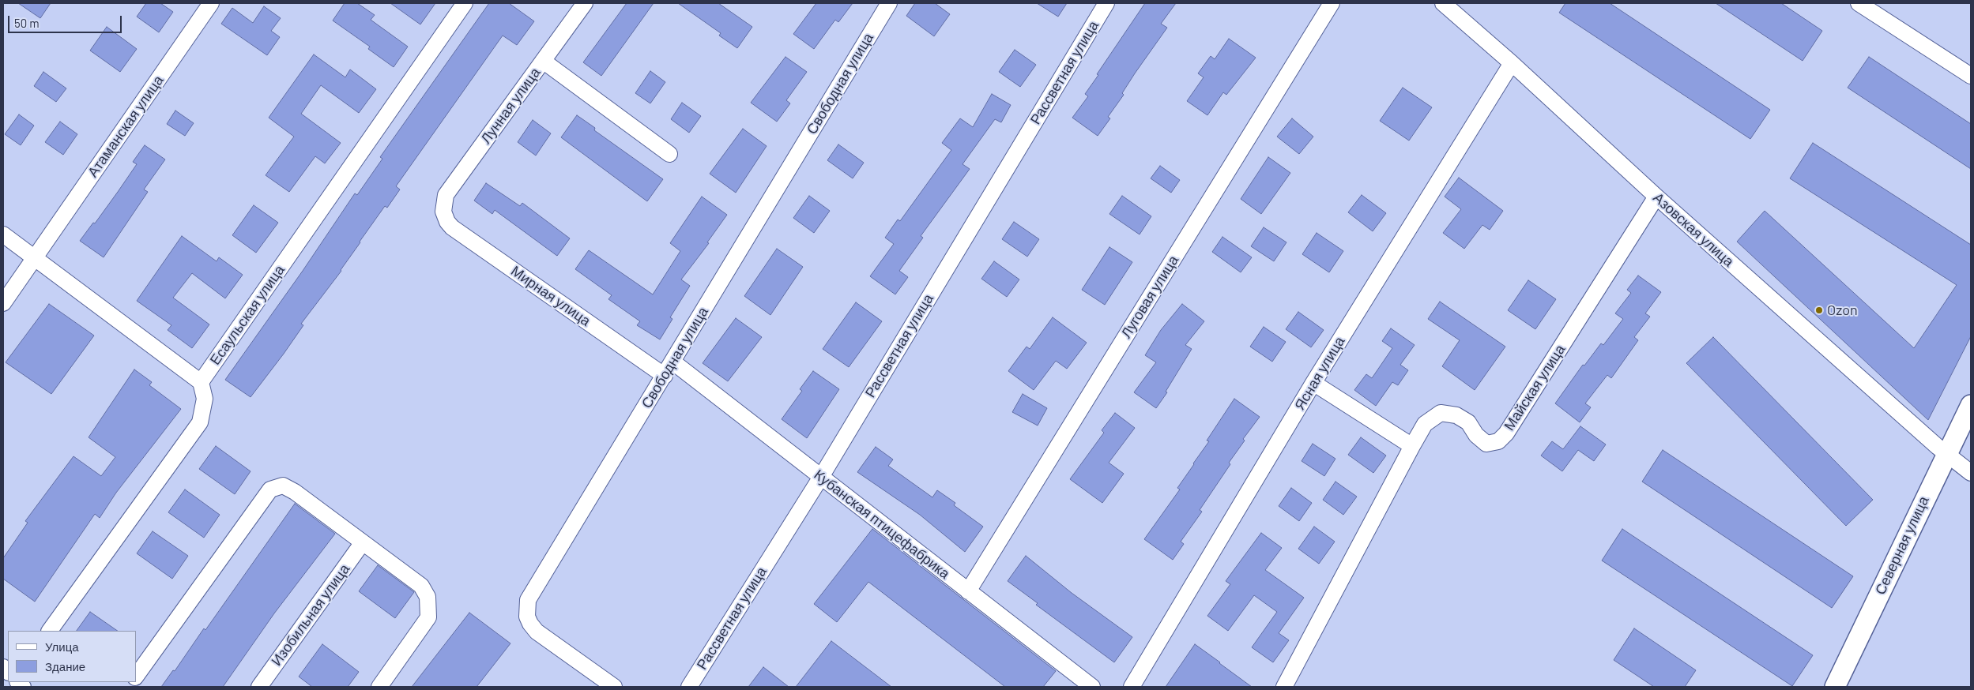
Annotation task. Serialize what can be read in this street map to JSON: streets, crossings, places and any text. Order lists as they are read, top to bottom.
{
  "streets": {
    "street": [
      "Рассветная улица",
      "Свободная улица",
      "Лунная улица",
      "Атаманская улица",
      "Азовская улица",
      "Мирная улица",
      "Луговая улица",
      "Есаульская улица",
      "Ясная улица",
      "Майская улица",
      "Кубанская птицефабрика",
      "Северная улица",
      "Изобильная улица"
    ]
  },
  "crossings": [
    ["Рассветная улица", "Кубанская птицефабрика"],
    ["Свободная улица", "Мирная улица"],
    ["Свободная улица", "Кубанская птицефабрика"],
    ["Лунная улица", "Мирная улица"],
    ["Азовская улица", "Ясная улица"],
    ["Азовская улица", "Майская улица"],
    ["Азовская улица", "Северная улица"],
    ["Мирная улица", "Кубанская птицефабрика"],
    ["Луговая улица", "Кубанская птицефабрика"]
  ],
  "places": ["Ozon"],
  "legend": ["Улица", "Здание"],
  "scale_bar": "50 m"
}
